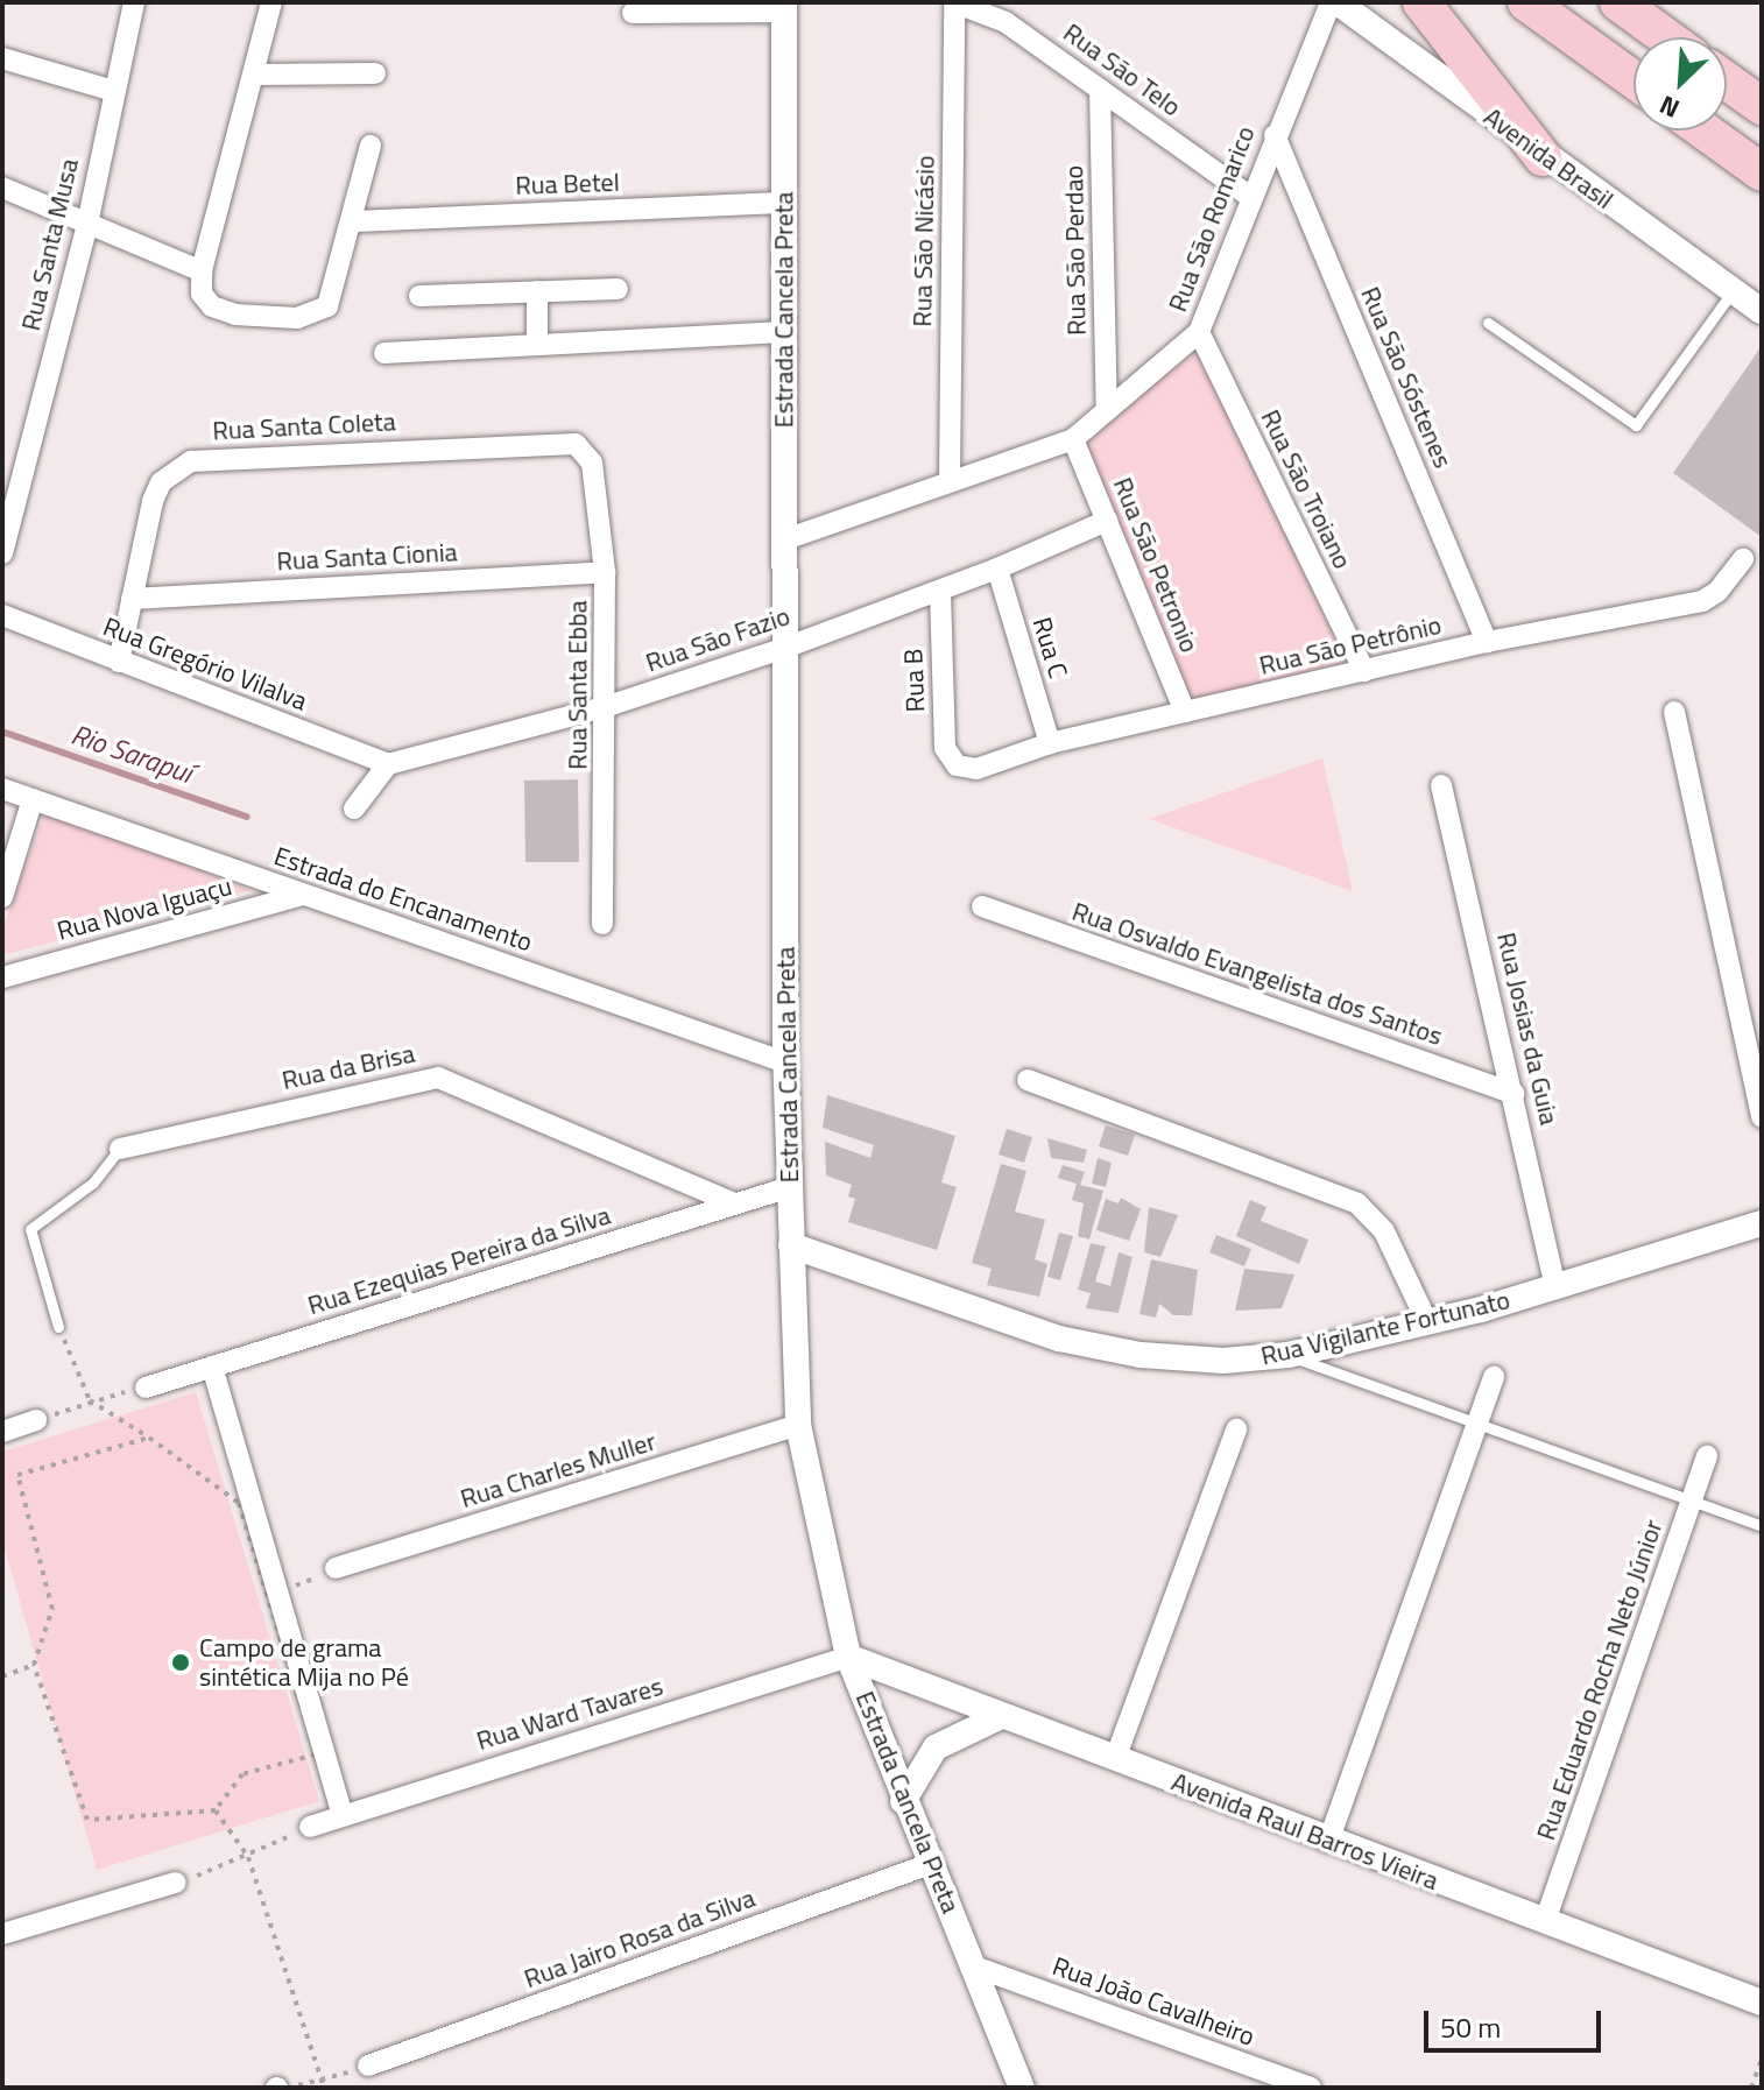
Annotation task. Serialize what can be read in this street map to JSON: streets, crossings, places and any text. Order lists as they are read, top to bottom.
{
  "streets": {
    "street": [
      "Rua São Telo",
      "Avenida Brasil",
      "Rua Betel",
      "Rua São Romarico",
      "Rua São Nicásio",
      "Rua Santa Musa",
      "Rua São Perdao",
      "Estrada Cancela Preta",
      "Rua São Sóstenes",
      "Rua Santa Coleta",
      "Rua São Troiano",
      "Rua Santa Cionia",
      "Rua São Petronio",
      "Rua São Fazio",
      "Rua São Petrônio",
      "Rua C",
      "Rua Gregório Vilalva",
      "Rua B",
      "Rua Santa Ebba",
      "Estrada do Encanamento",
      "Rua Nova Iguaçu",
      "Rua Osvaldo Evangelista dos Santos",
      "Rua Josias da Guia",
      "Rua da Brisa",
      "Rua Ezequias Pereira da Silva",
      "Rua Vigilante Fortunato",
      "Rua Charles Muller",
      "Rua Eduardo Rocha Neto Júnior",
      "Rua Ward Tavares",
      "Avenida Raul Barros Vieira",
      "Rua Jairo Rosa da Silva",
      "Rua João Cavalheiro"
    ]
  },
  "crossings": [
    ["Rua São Telo", "Rua São Romarico"],
    ["Rua São Telo", "Rua São Nicásio"],
    ["Rua São Telo", "Rua São Perdao"],
    ["Rua Betel", "Estrada Cancela Preta"],
    ["Rua São Romarico", "Rua São Nicásio"],
    ["Rua São Romarico", "Rua São Perdao"],
    ["Rua São Romarico", "Estrada Cancela Preta"],
    ["Rua São Romarico", "Rua São Sóstenes"],
    ["Rua São Romarico", "Rua São Troiano"],
    ["Rua São Romarico", "Rua São Petronio"],
    ["Estrada Cancela Preta", "Rua São Fazio"],
    ["Estrada Cancela Preta", "Estrada do Encanamento"],
    ["Estrada Cancela Preta", "Rua Ezequias Pereira da Silva"],
    ["Estrada Cancela Preta", "Rua Vigilante Fortunato"],
    ["Estrada Cancela Preta", "Rua Charles Muller"],
    ["Estrada Cancela Preta", "Rua Ward Tavares"],
    ["Estrada Cancela Preta", "Avenida Raul Barros Vieira"],
    ["Estrada Cancela Preta", "Rua Jairo Rosa da Silva"],
    ["Estrada Cancela Preta", "Rua João Cavalheiro"],
    ["Rua São Sóstenes", "Rua São Petrônio"],
    ["Rua Santa Coleta", "Rua Santa Cionia"],
    ["Rua Santa Coleta", "Rua Gregório Vilalva"],
    ["Rua Santa Coleta", "Rua Santa Ebba"],
    ["Rua São Troiano", "Rua São Petrônio"],
    ["Rua Santa Cionia", "Rua Santa Ebba"],
    ["Rua São Petronio", "Rua São Fazio"],
    ["Rua São Petronio", "Rua São Petrônio"],
    ["Rua São Fazio", "Rua C"],
    ["Rua São Fazio", "Rua Gregório Vilalva"],
    ["Rua São Fazio", "Rua B"],
    ["Rua São Fazio", "Rua Santa Ebba"],
    ["Rua São Petrônio", "Rua C"],
    ["Rua São Petrônio", "Rua B"],
    ["Estrada do Encanamento", "Rua Nova Iguaçu"],
    ["Rua Osvaldo Evangelista dos Santos", "Rua Josias da Guia"],
    ["Rua Josias da Guia", "Rua Vigilante Fortunato"],
    ["Rua da Brisa", "Rua Ezequias Pereira da Silva"],
    ["Rua Eduardo Rocha Neto Júnior", "Avenida Raul Barros Vieira"],
    ["Rua Ward Tavares", "Avenida Raul Barros Vieira"]
  ],
  "water": ["Rio Sarapuí"],
  "places": ["Campo de grama sintética Mija no Pé"],
  "scale_bar": "50 m",
  "north": "bottom left"
}
